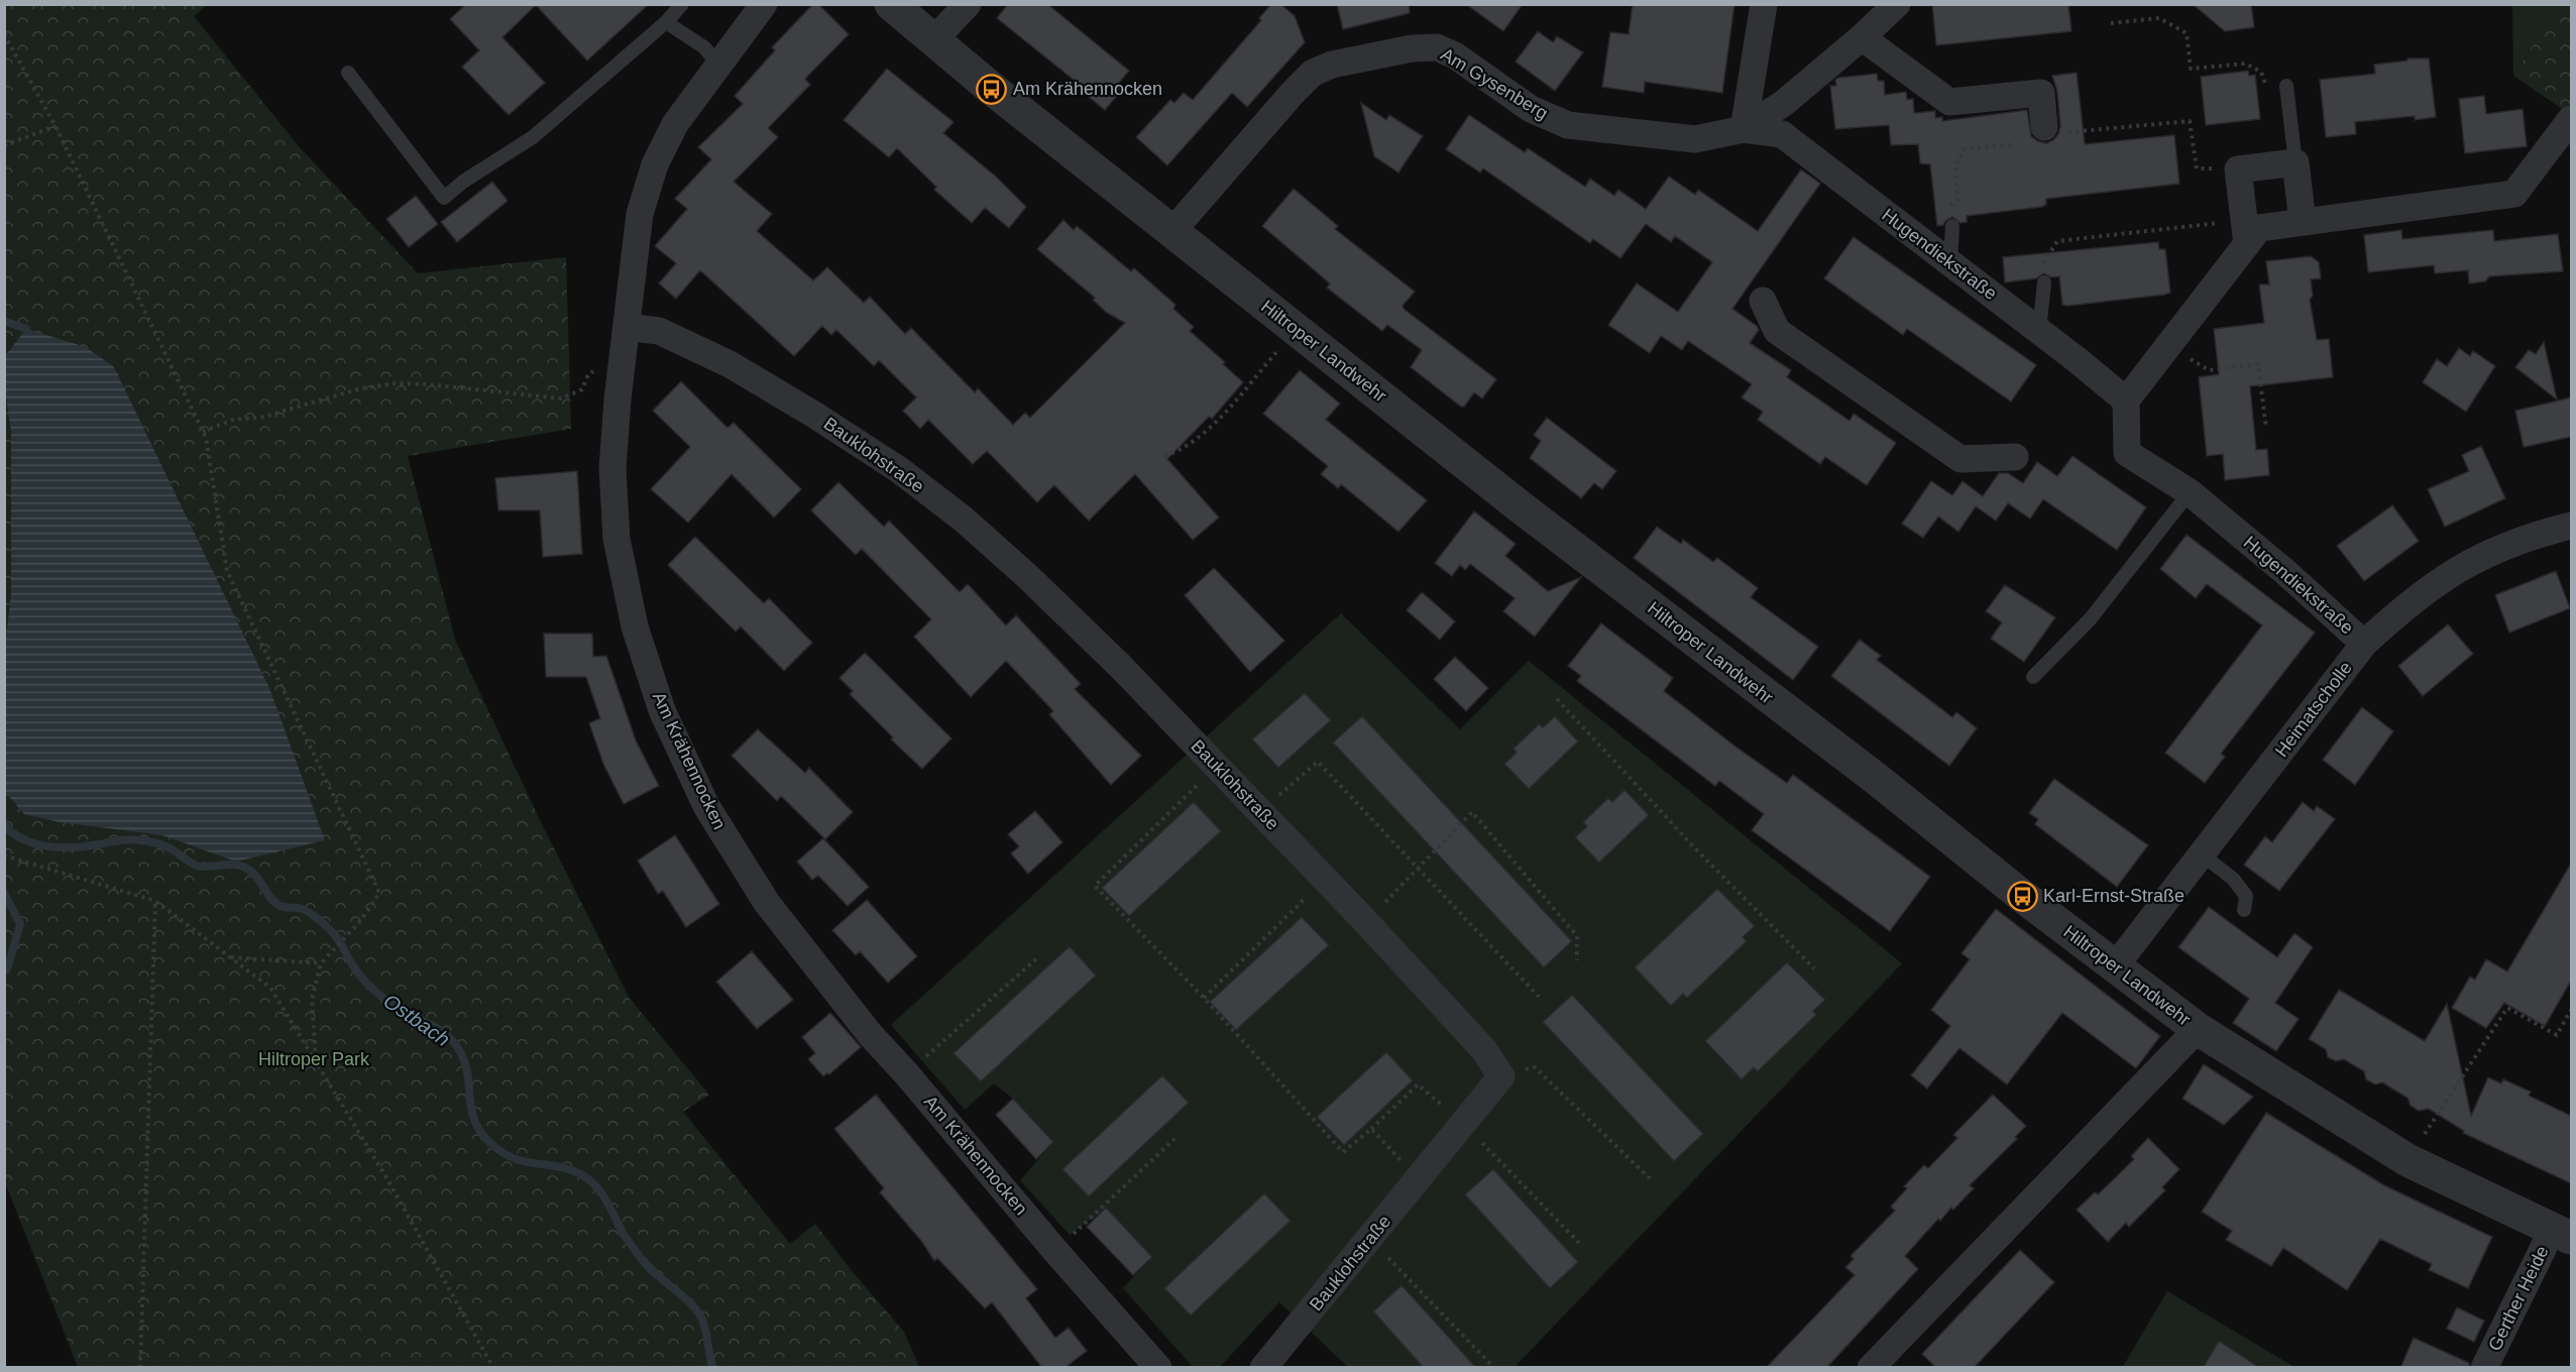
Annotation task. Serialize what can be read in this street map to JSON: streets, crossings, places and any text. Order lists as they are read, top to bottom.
{
  "streets": {
    "street": [
      "Am Gysenberg",
      "Hugendiekstraße",
      "Hiltroper Landwehr",
      "Bauklohstraße",
      "Heimatscholle",
      "Am Krähennocken",
      "Gerther Heide"
    ]
  },
  "crossings": [
    ["Am Gysenberg", "Hugendiekstraße"],
    ["Am Gysenberg", "Hiltroper Landwehr"],
    ["Hugendiekstraße", "Heimatscholle"],
    ["Hiltroper Landwehr", "Heimatscholle"],
    ["Hiltroper Landwehr", "Gerther Heide"],
    ["Bauklohstraße", "Am Krähennocken"]
  ],
  "water": ["Ostbach"],
  "parks": ["Hiltroper Park"],
  "places": {
    "bus stop": ["Am Krähennocken", "Karl-Ernst-Straße"]
  }
}
